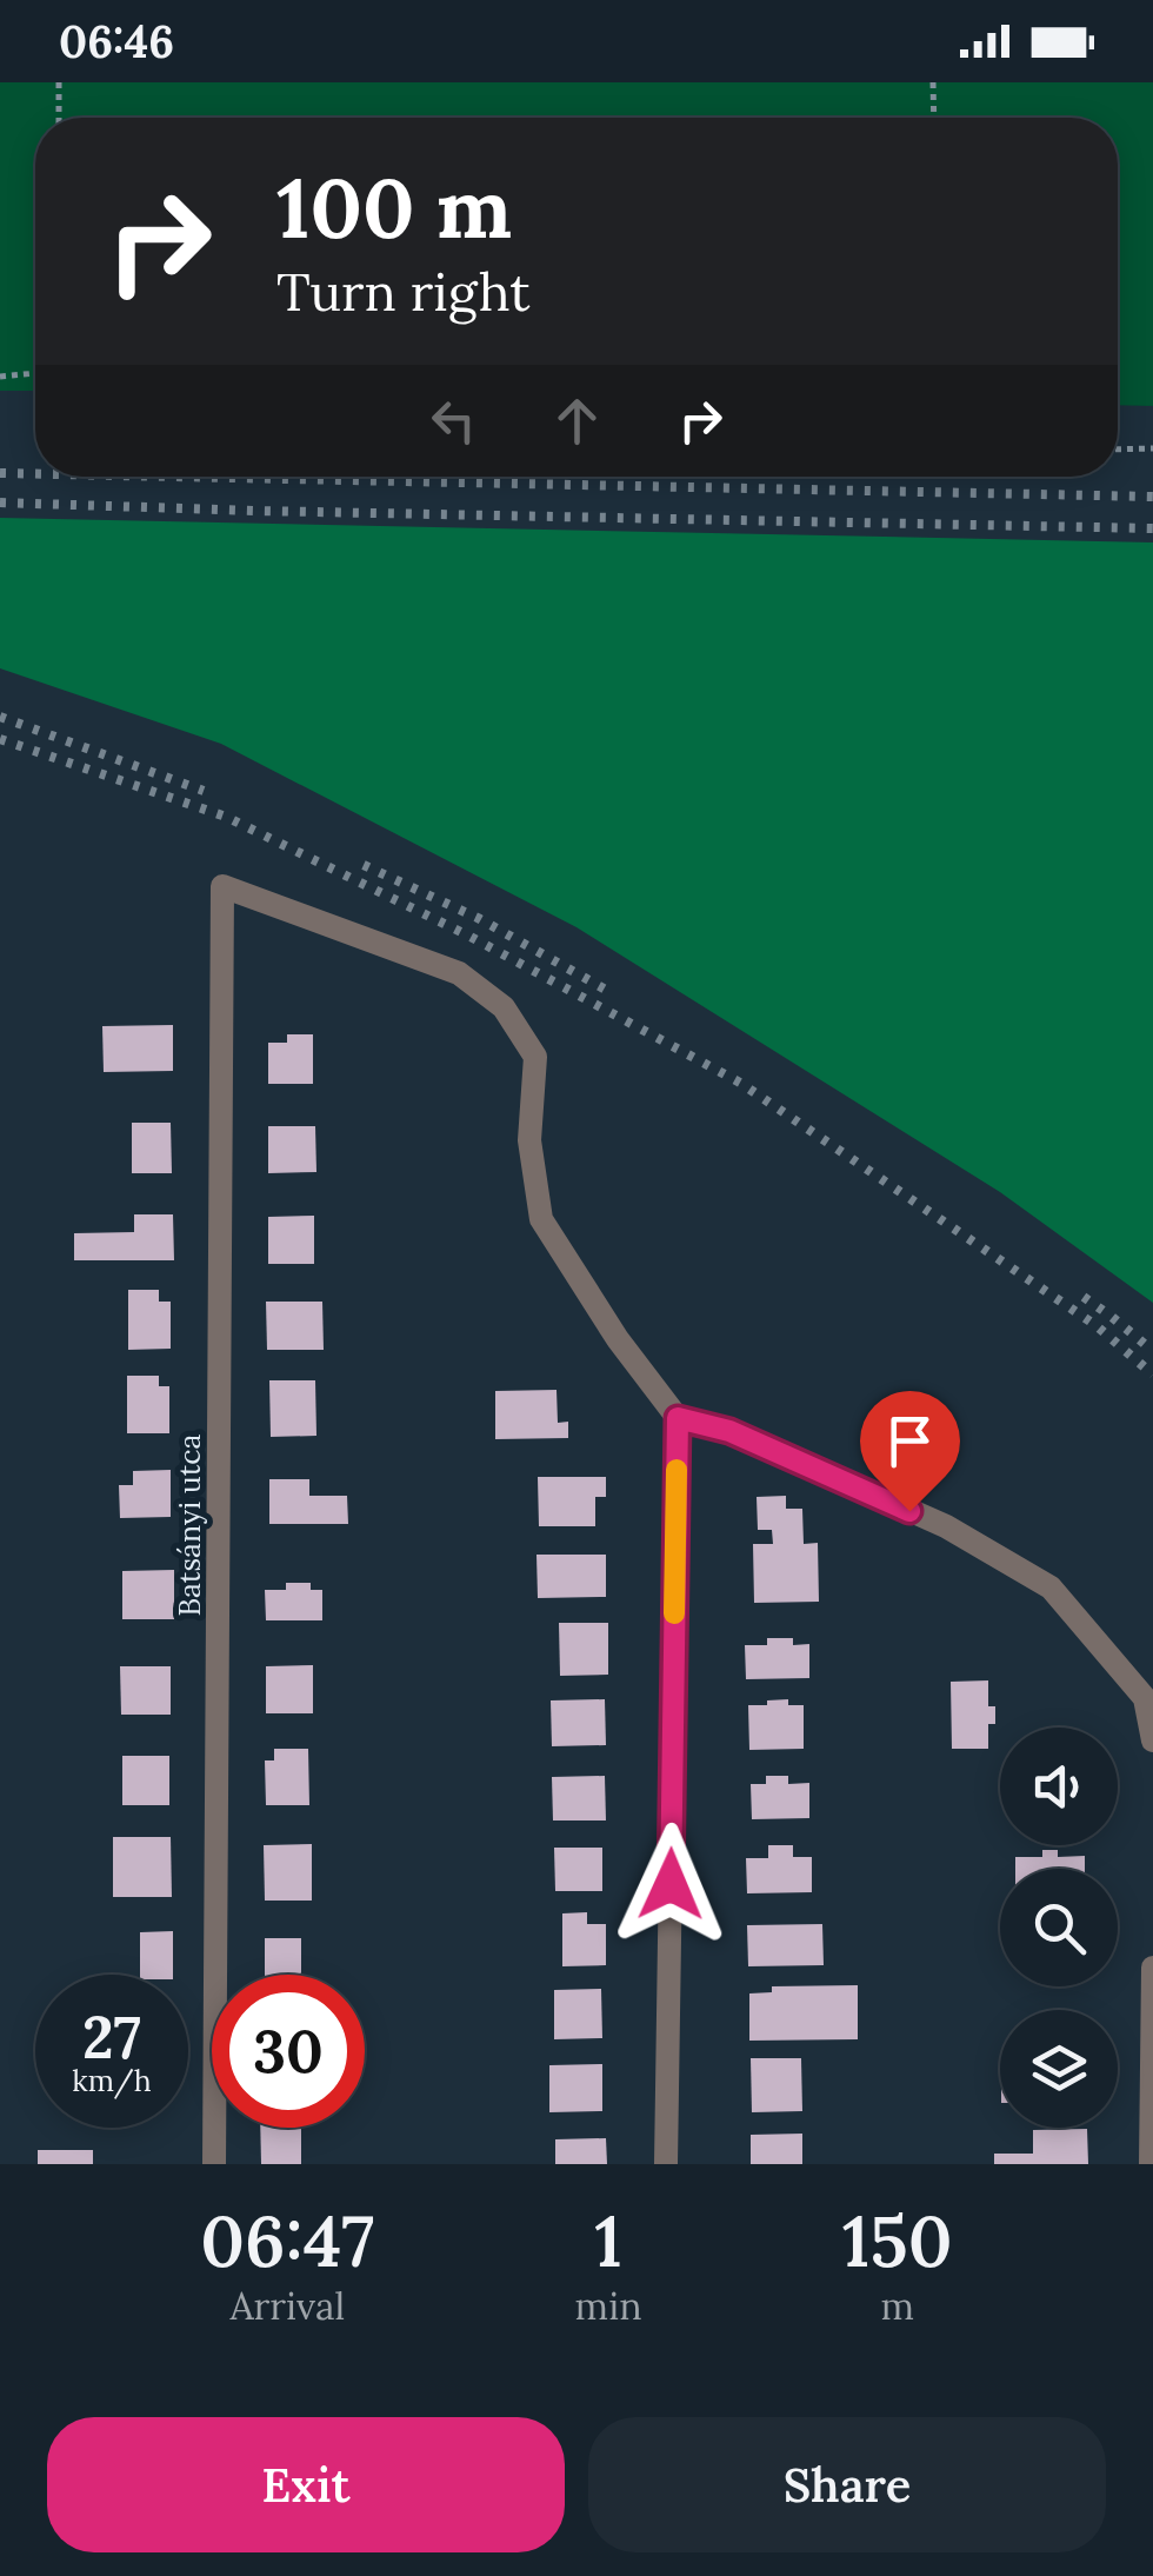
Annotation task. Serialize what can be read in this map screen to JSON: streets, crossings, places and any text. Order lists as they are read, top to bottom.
{
  "streets": {
    "street": ["Batsányi utca"]
  },
  "page": {
    "status": "06:46",
    "turn": ["100 m", "Turn right"],
    "speed": "27 km/h",
    "limit": "30",
    "eta": [
      "06:47",
      "Arrival",
      "1",
      "min",
      "150",
      "m"
    ],
    "buttons": ["Exit", "Share"]
  }
}
